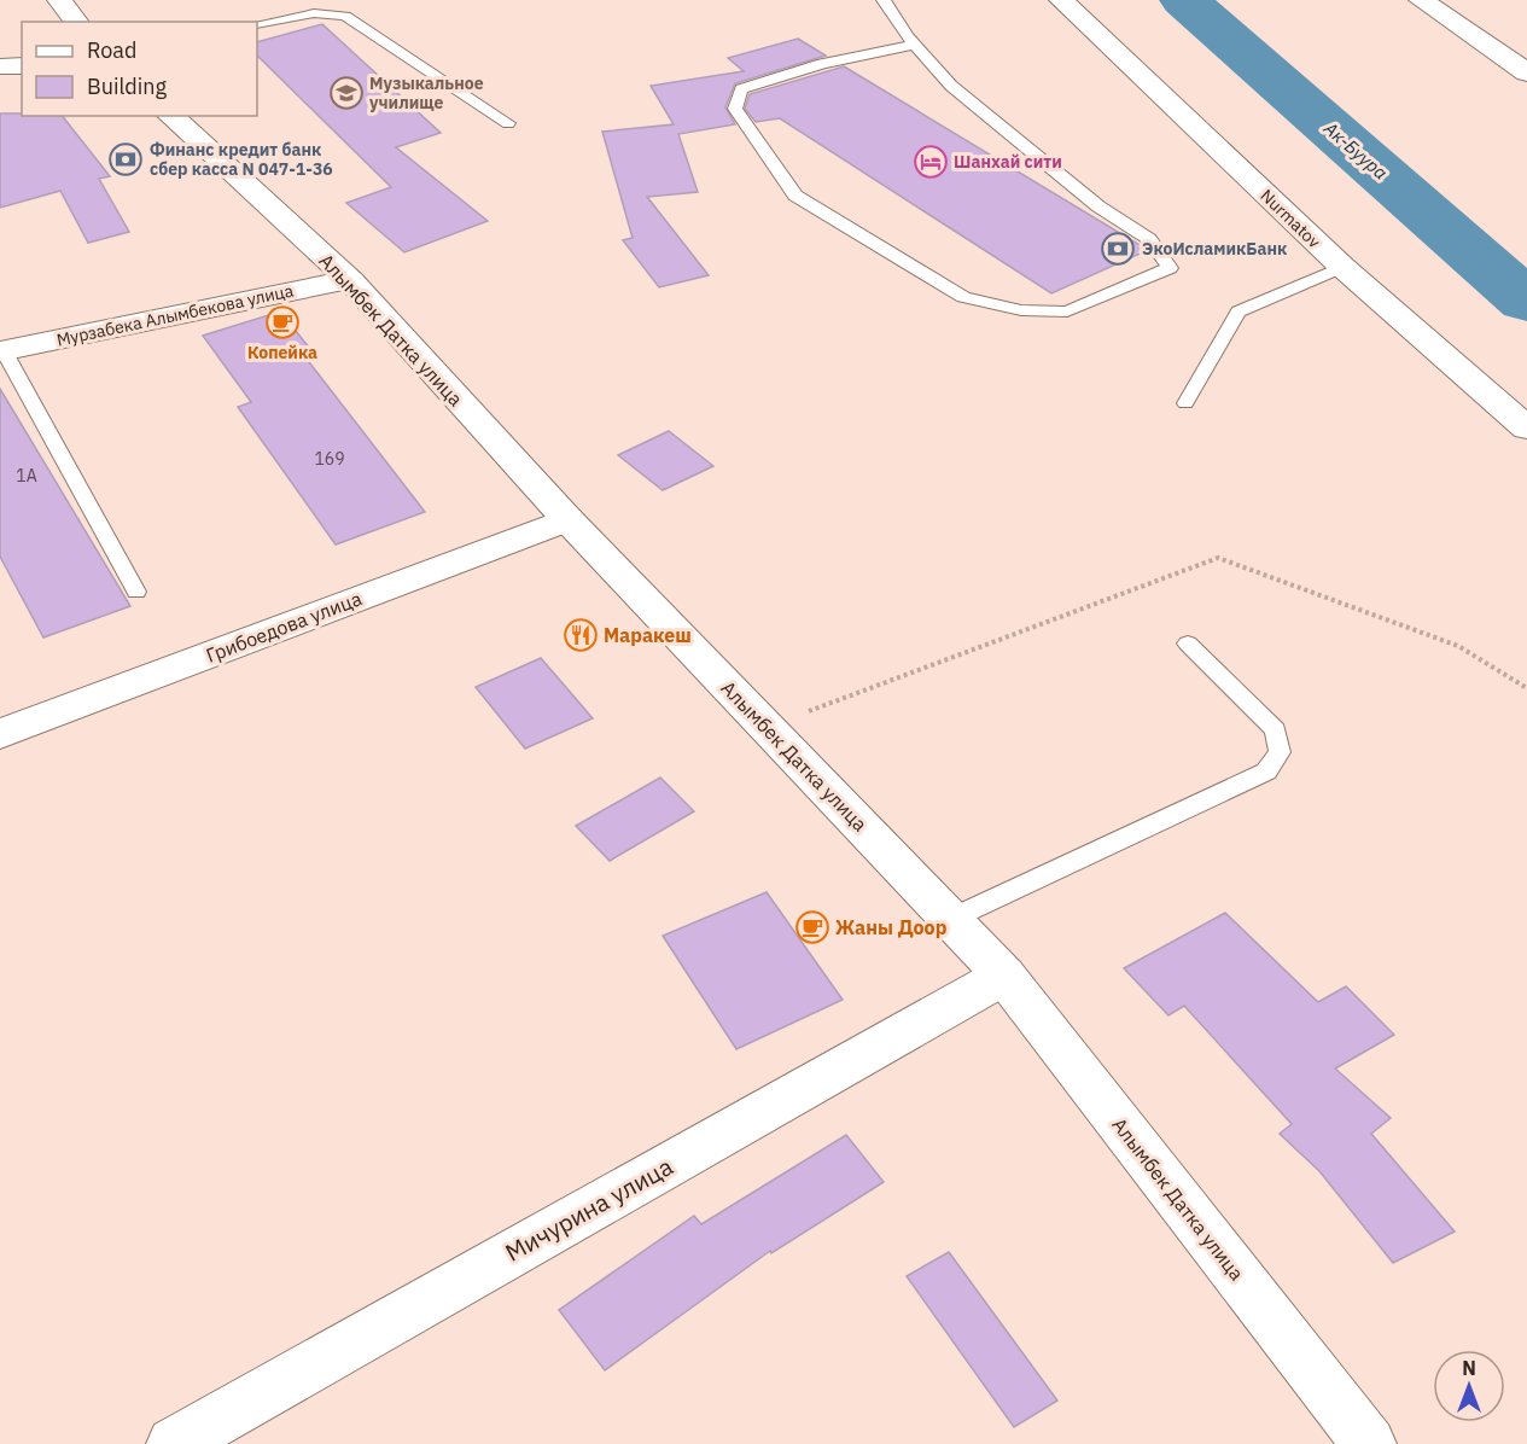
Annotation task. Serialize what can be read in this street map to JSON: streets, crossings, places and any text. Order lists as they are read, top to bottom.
{
  "streets": {
    "street": [
      "Nurmatov",
      "Мурзабека Алымбекова улица",
      "Алымбек Датка улица",
      "Грибоедова улица",
      "Мичурина улица"
    ]
  },
  "crossings": [
    ["Мурзабека Алымбекова улица", "Алымбек Датка улица"],
    ["Алымбек Датка улица", "Грибоедова улица"],
    ["Алымбек Датка улица", "Мичурина улица"]
  ],
  "water": ["Ак-Буура"],
  "places": {
    "school or university": ["Музыкальное училище"],
    "bank": ["Финанс кредит банк сбер касса N 047-1-36", "ЭкоИсламикБанк"],
    "hotel": ["Шанхай сити"],
    "cafe": ["Копейка", "Жаны Доор"],
    "restaurant": ["Маракеш"]
  },
  "house_numbers": ["169", "1А"],
  "legend": ["Road", "Building"],
  "north": "top"
}
